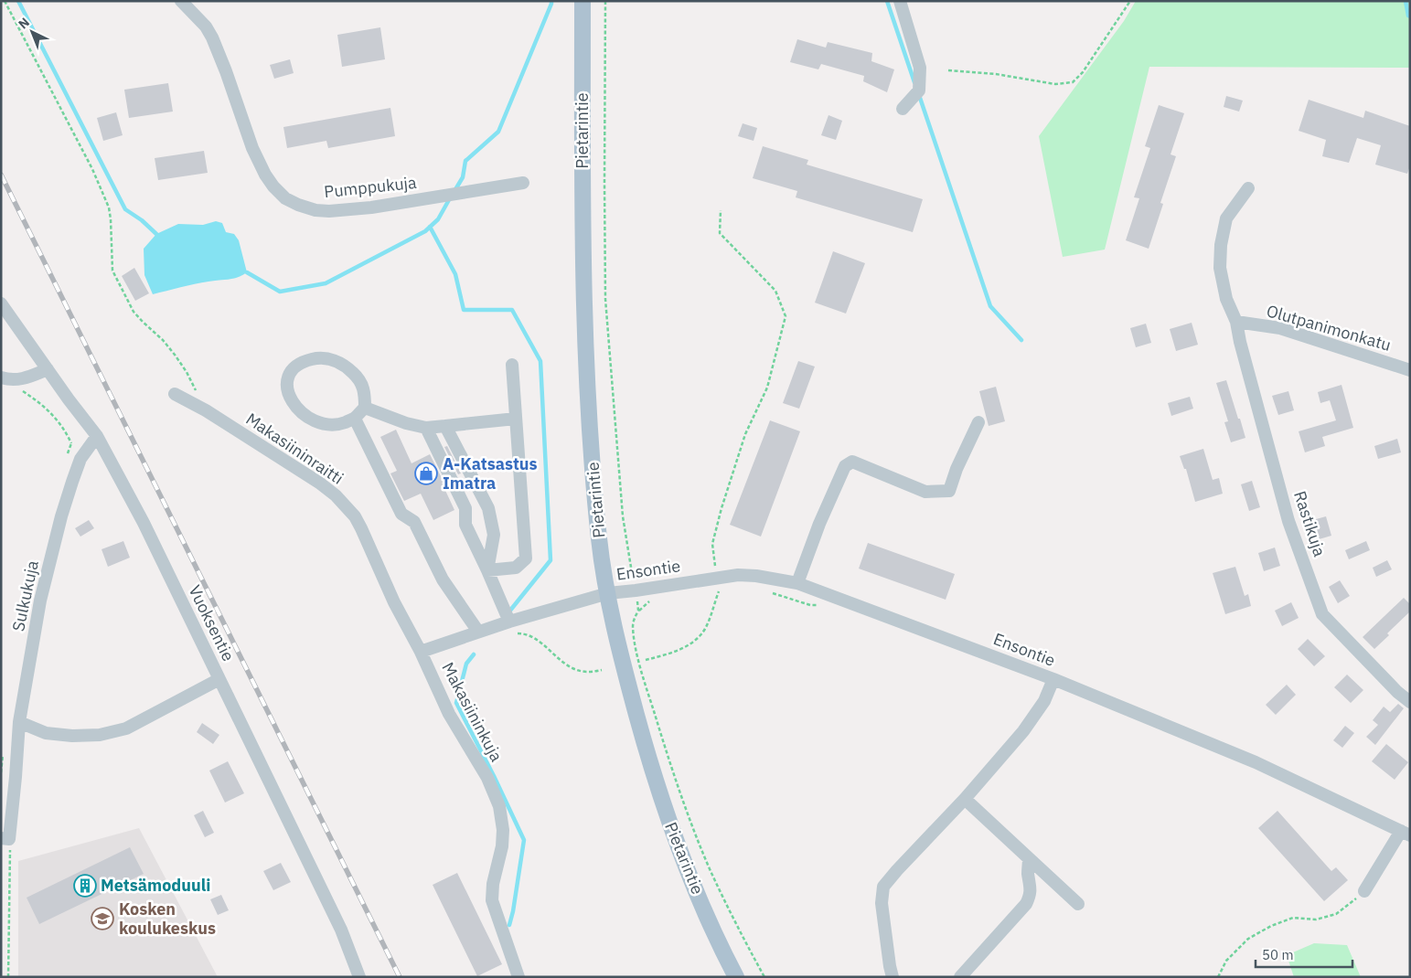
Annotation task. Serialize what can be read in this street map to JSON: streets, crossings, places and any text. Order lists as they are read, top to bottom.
{
  "streets": {
    "main road": ["Pietarintie"],
    "street": [
      "Pumppukuja",
      "Olutpanimonkatu",
      "Makasiininraitti",
      "Rastikuja",
      "Ensontie",
      "Sulkukuja",
      "Vuoksentie",
      "Makasiininkuja"
    ]
  },
  "crossings": [
    ["Pietarintie", "Ensontie"],
    ["Pietarintie", "Makasiininkuja"],
    ["Olutpanimonkatu", "Rastikuja"],
    ["Makasiininraitti", "Makasiininkuja"],
    ["Ensontie", "Makasiininkuja"],
    ["Sulkukuja", "Vuoksentie"]
  ],
  "places": {
    "shop": ["A-Katsastus Imatra"],
    "building": ["Metsämoduuli"],
    "school or university": ["Kosken koulukeskus"]
  },
  "scale_bar": "50 m",
  "north": "top left"
}
